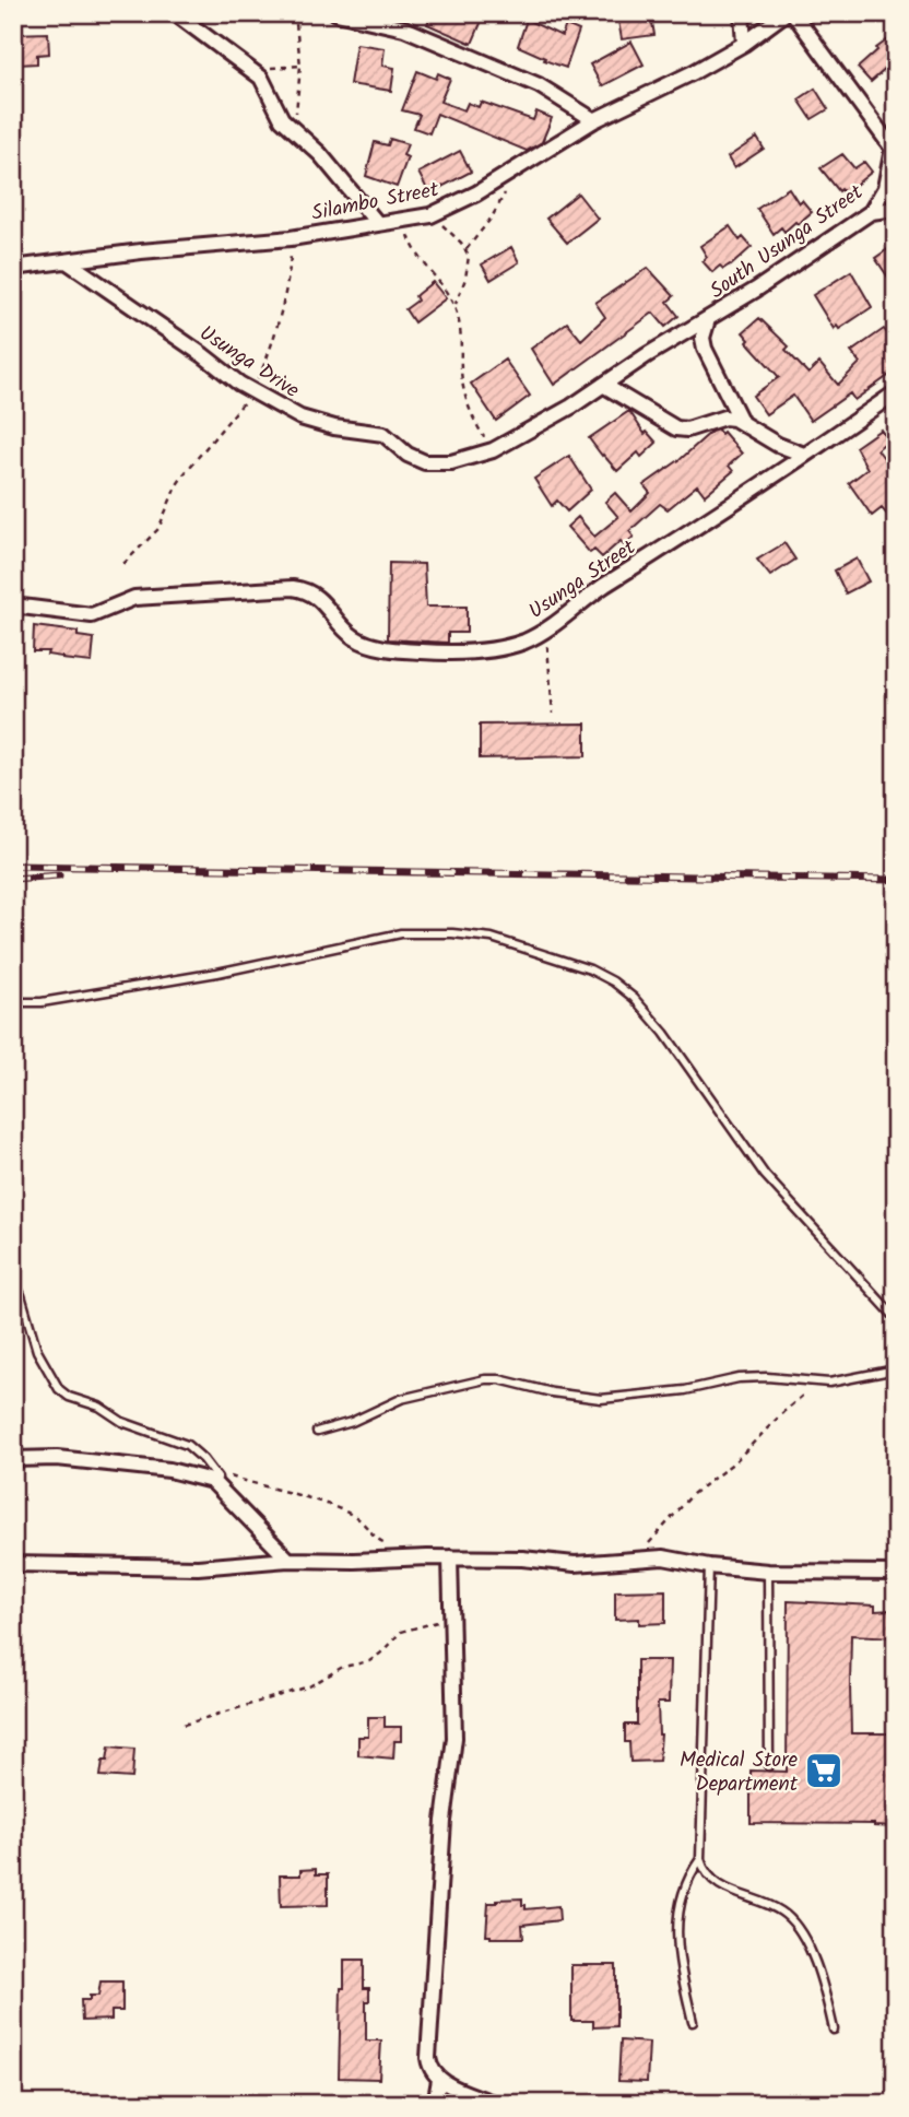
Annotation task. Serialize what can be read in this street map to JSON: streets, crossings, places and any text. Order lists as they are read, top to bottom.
{
  "streets": {
    "street": [
      "Silambo Street",
      "South Usunga Street",
      "Usunga Drive",
      "Usunga Street"
    ]
  },
  "crossings": [
    ["Silambo Street", "Usunga Drive"],
    ["South Usunga Street", "Usunga Drive"]
  ],
  "places": {
    "supermarket": ["Medical Store Department"]
  }
}
